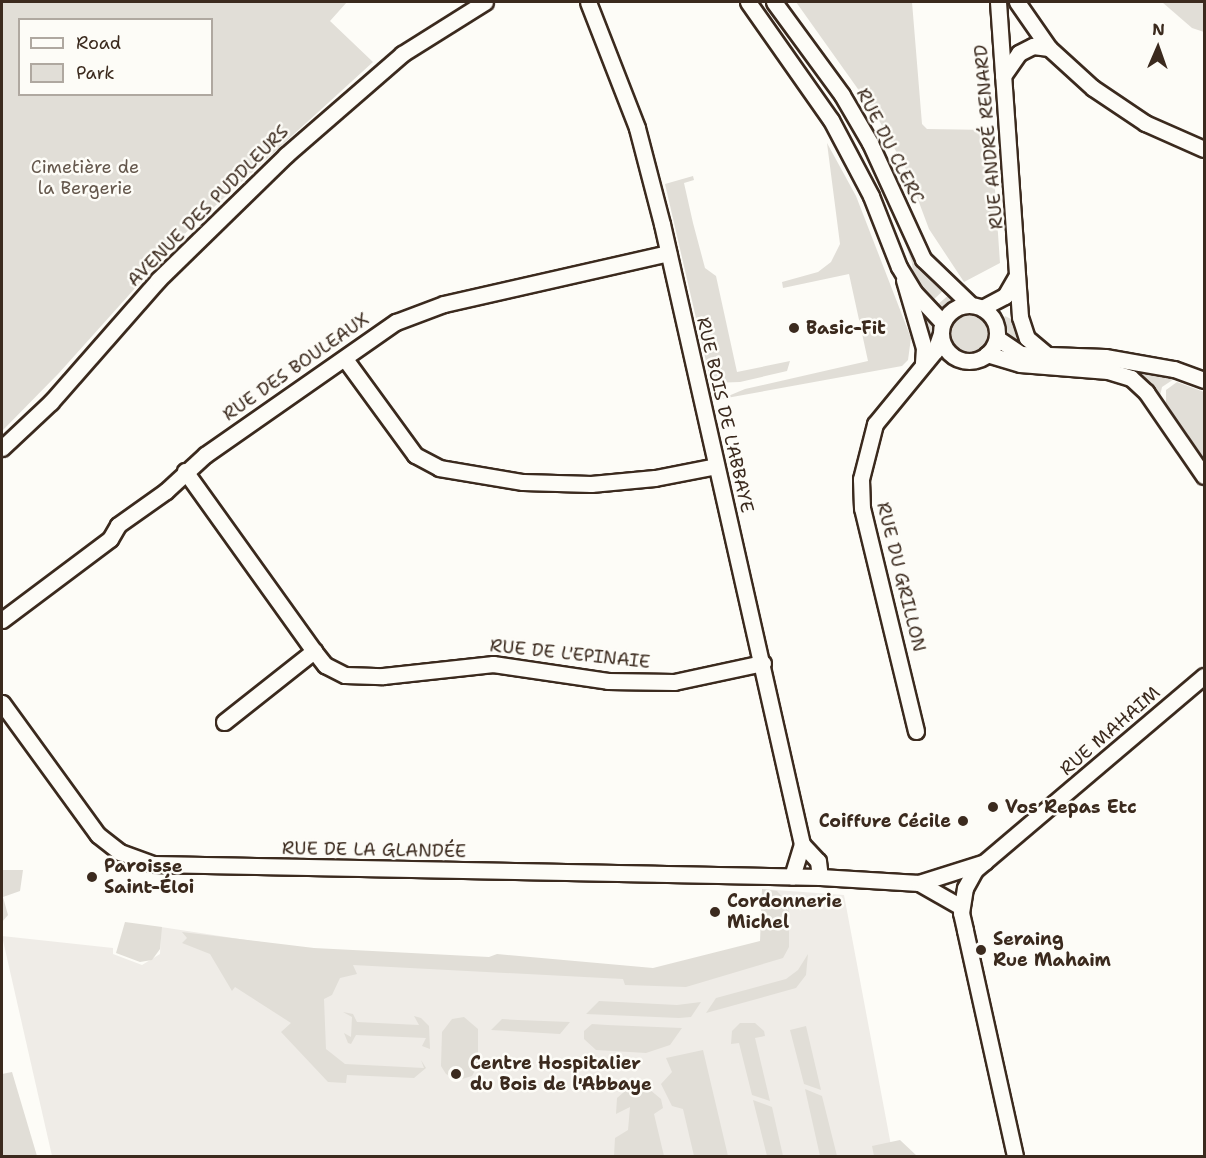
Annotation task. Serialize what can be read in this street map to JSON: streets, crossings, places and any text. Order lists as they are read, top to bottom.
{
  "streets": {
    "street": [
      "RUE ANDRÉ RENARD",
      "RUE DU CLERC",
      "AVENUE DES PUDDLEURS",
      "RUE DES BOULEAUX",
      "RUE BOIS DE L'ABBAYE",
      "RUE DU GRILLON",
      "RUE DE L'EPINAIE",
      "RUE MAHAIM",
      "RUE DE LA GLANDÉE"
    ]
  },
  "crossings": [
    ["RUE ANDRÉ RENARD", "RUE DU CLERC"],
    ["RUE ANDRÉ RENARD", "RUE DU GRILLON"],
    ["RUE DU CLERC", "RUE DU GRILLON"],
    ["RUE DES BOULEAUX", "RUE BOIS DE L'ABBAYE"],
    ["RUE DES BOULEAUX", "RUE DE L'EPINAIE"],
    ["RUE BOIS DE L'ABBAYE", "RUE DE L'EPINAIE"],
    ["RUE BOIS DE L'ABBAYE", "RUE MAHAIM"],
    ["RUE BOIS DE L'ABBAYE", "RUE DE LA GLANDÉE"],
    ["RUE MAHAIM", "RUE DE LA GLANDÉE"]
  ],
  "parks": ["Cimetière de la Bergerie"],
  "places": [
    "Basic-Fit",
    "Vos Repas Etc",
    "Coiffure Cécile",
    "Paroisse Saint-Éloi",
    "Cordonnerie Michel",
    "Seraing Rue Mahaim",
    "Centre Hospitalier du Bois de l'Abbaye"
  ],
  "legend": ["Road", "Park"],
  "north": "top"
}
